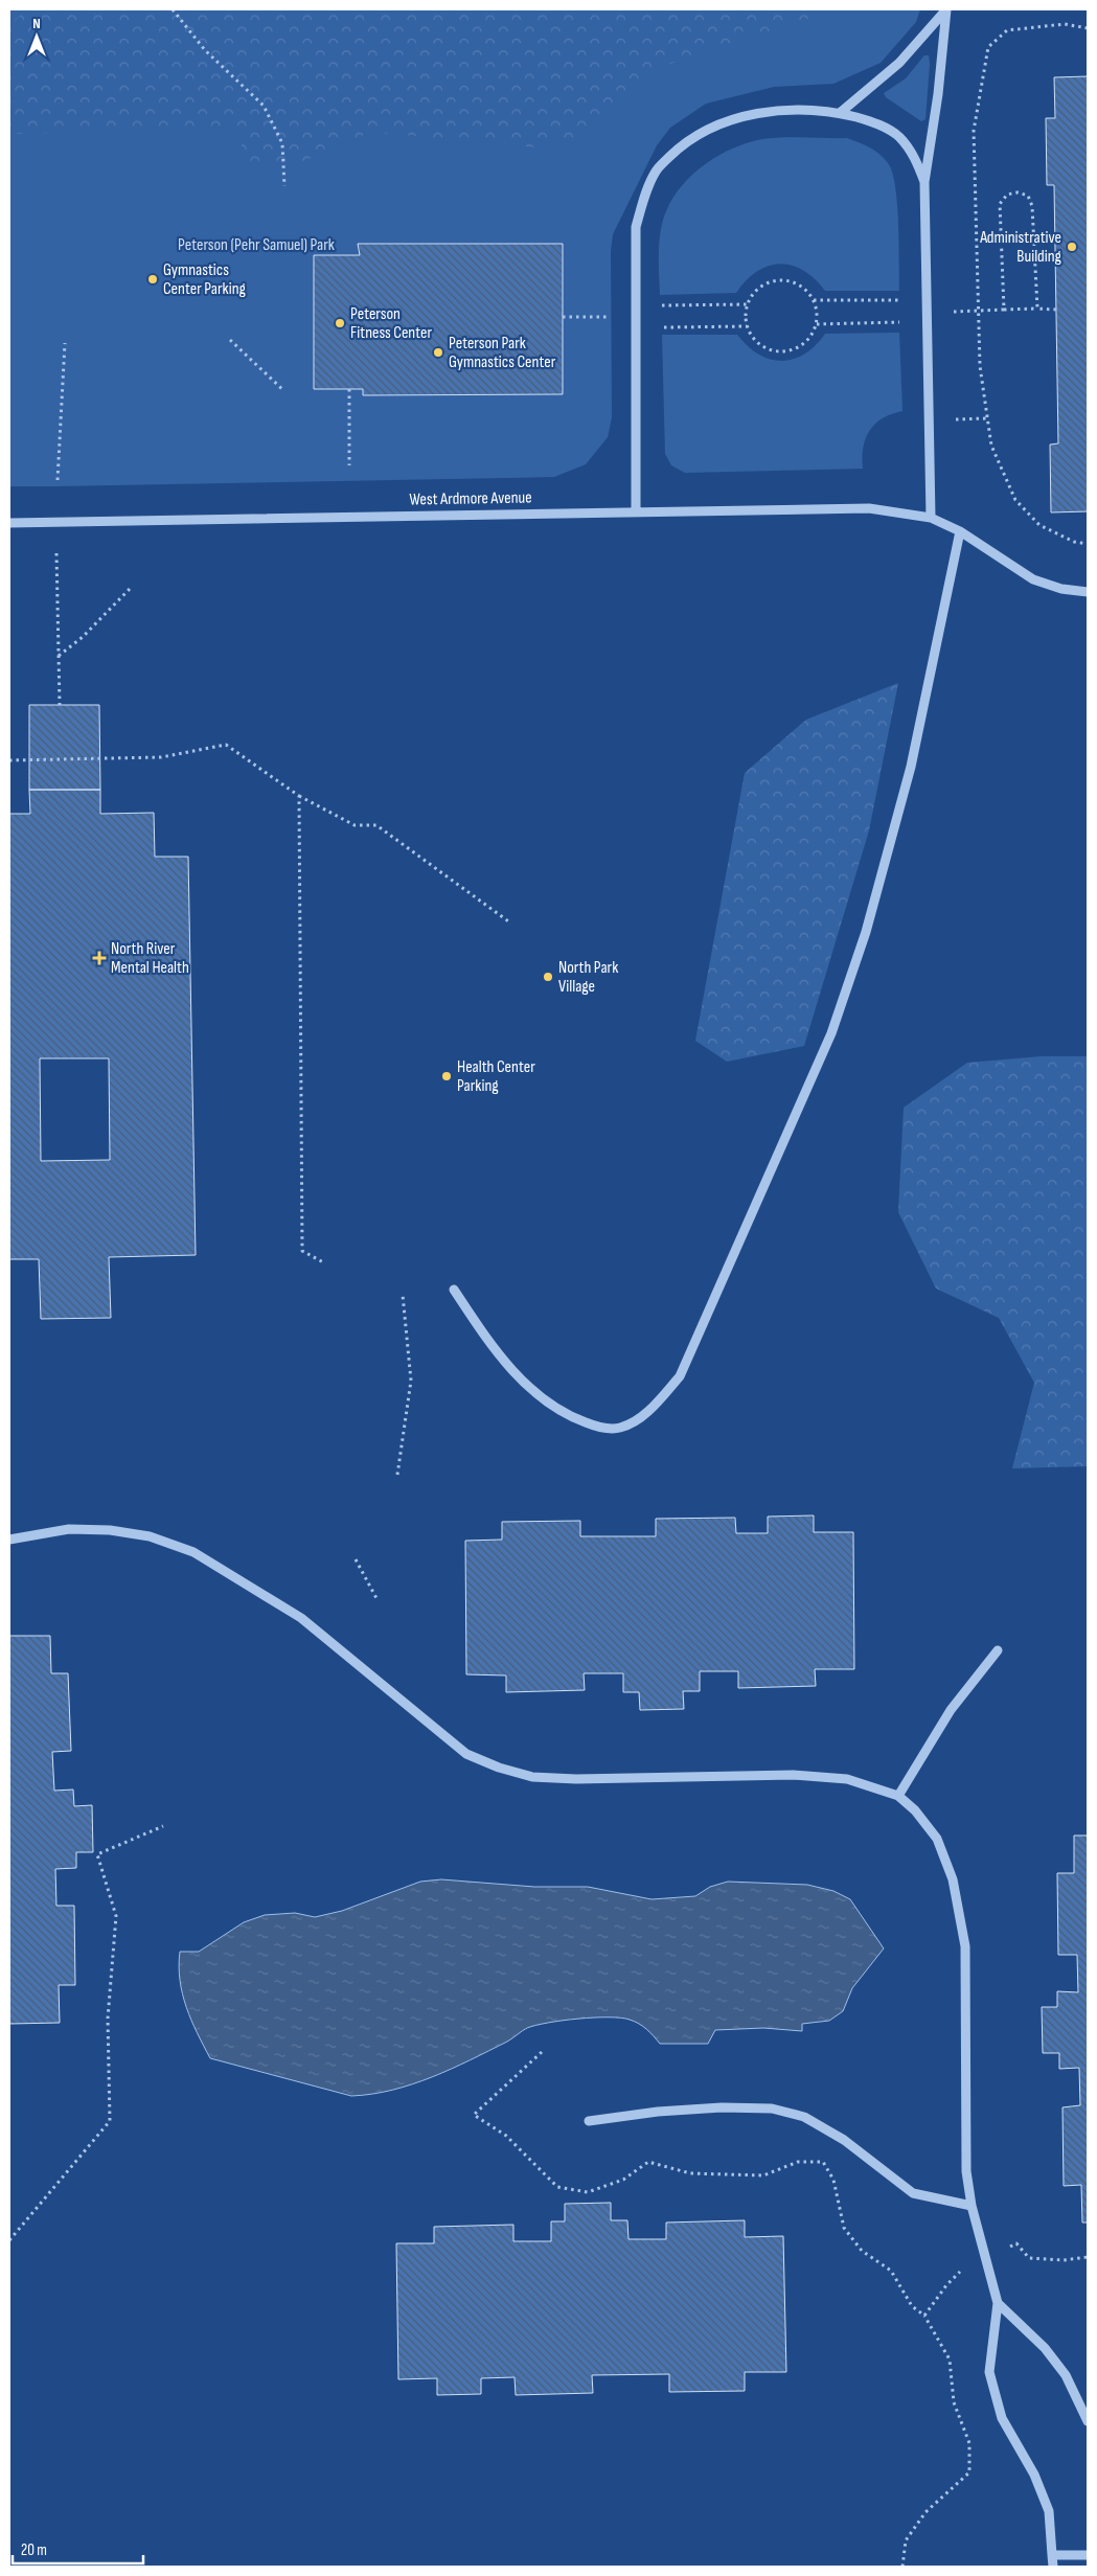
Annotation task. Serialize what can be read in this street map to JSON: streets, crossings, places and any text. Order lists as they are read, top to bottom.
{
  "streets": {
    "lane": ["West Ardmore Avenue"]
  },
  "parks": ["Peterson (Pehr Samuel) Park"],
  "places": {
    "other": [
      "Administrative Building",
      "Gymnastics Center Parking",
      "Peterson Fitness Center",
      "Peterson Park Gymnastics Center",
      "North Park Village",
      "Health Center Parking"
    ],
    "health": ["North River Mental Health"]
  },
  "scale_bar": "20 m",
  "north": "top"
}
